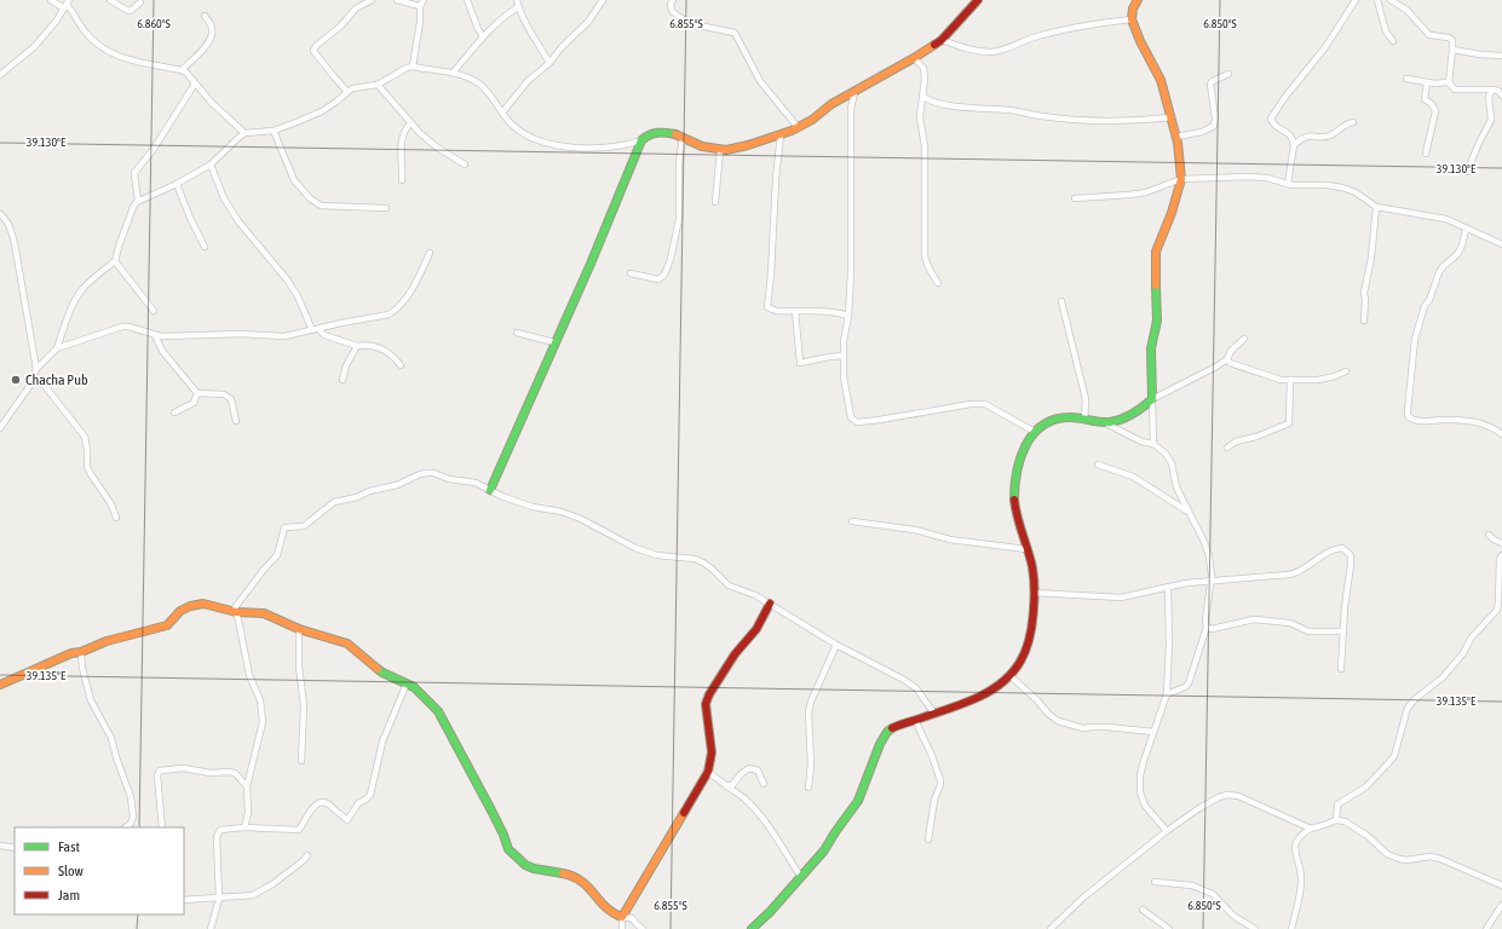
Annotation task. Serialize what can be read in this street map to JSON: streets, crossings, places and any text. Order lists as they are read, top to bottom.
{
  "places": ["Chacha Pub"],
  "legend": ["Fast", "Slow", "Jam"],
  "coordinates": [
    "6.860°S",
    "6.855°S",
    "6.850°S",
    "39.130°E",
    "39.135°E"
  ]
}
